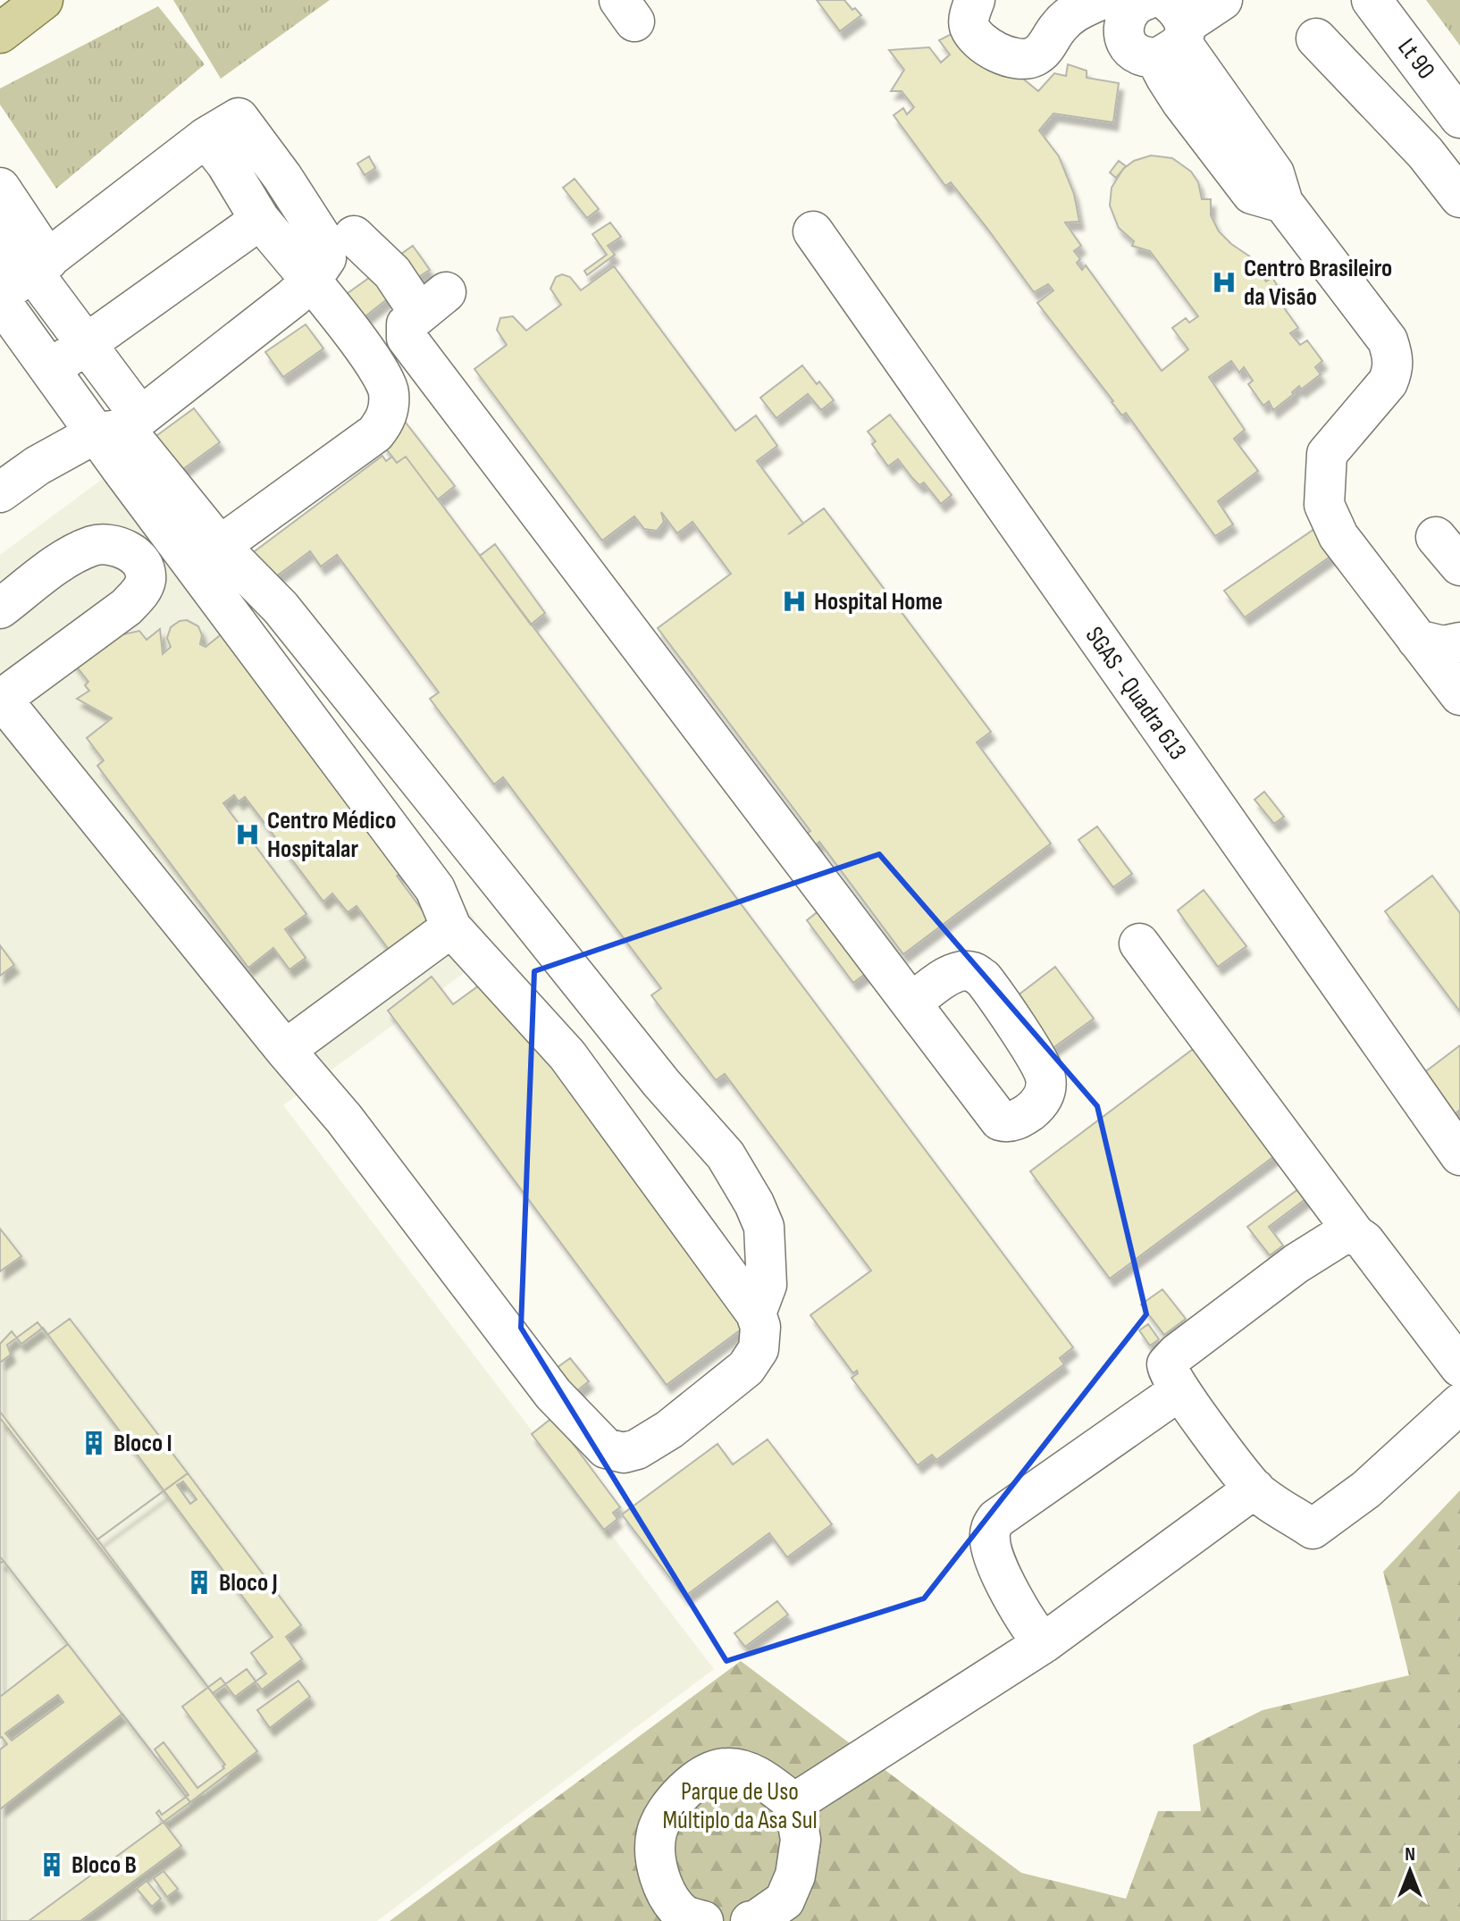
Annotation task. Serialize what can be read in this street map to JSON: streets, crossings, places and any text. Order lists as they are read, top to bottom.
{
  "streets": {
    "street": ["Lt 90", "SGAS - Quadra 613"]
  },
  "parks": ["Parque de Uso Múltiplo da Asa Sul"],
  "places": {
    "hospital": ["Centro Brasileiro da Visão", "Hospital Home", "Centro Médico Hospitalar"],
    "building": ["Bloco I", "Bloco J", "Bloco B"]
  },
  "north": "top"
}
